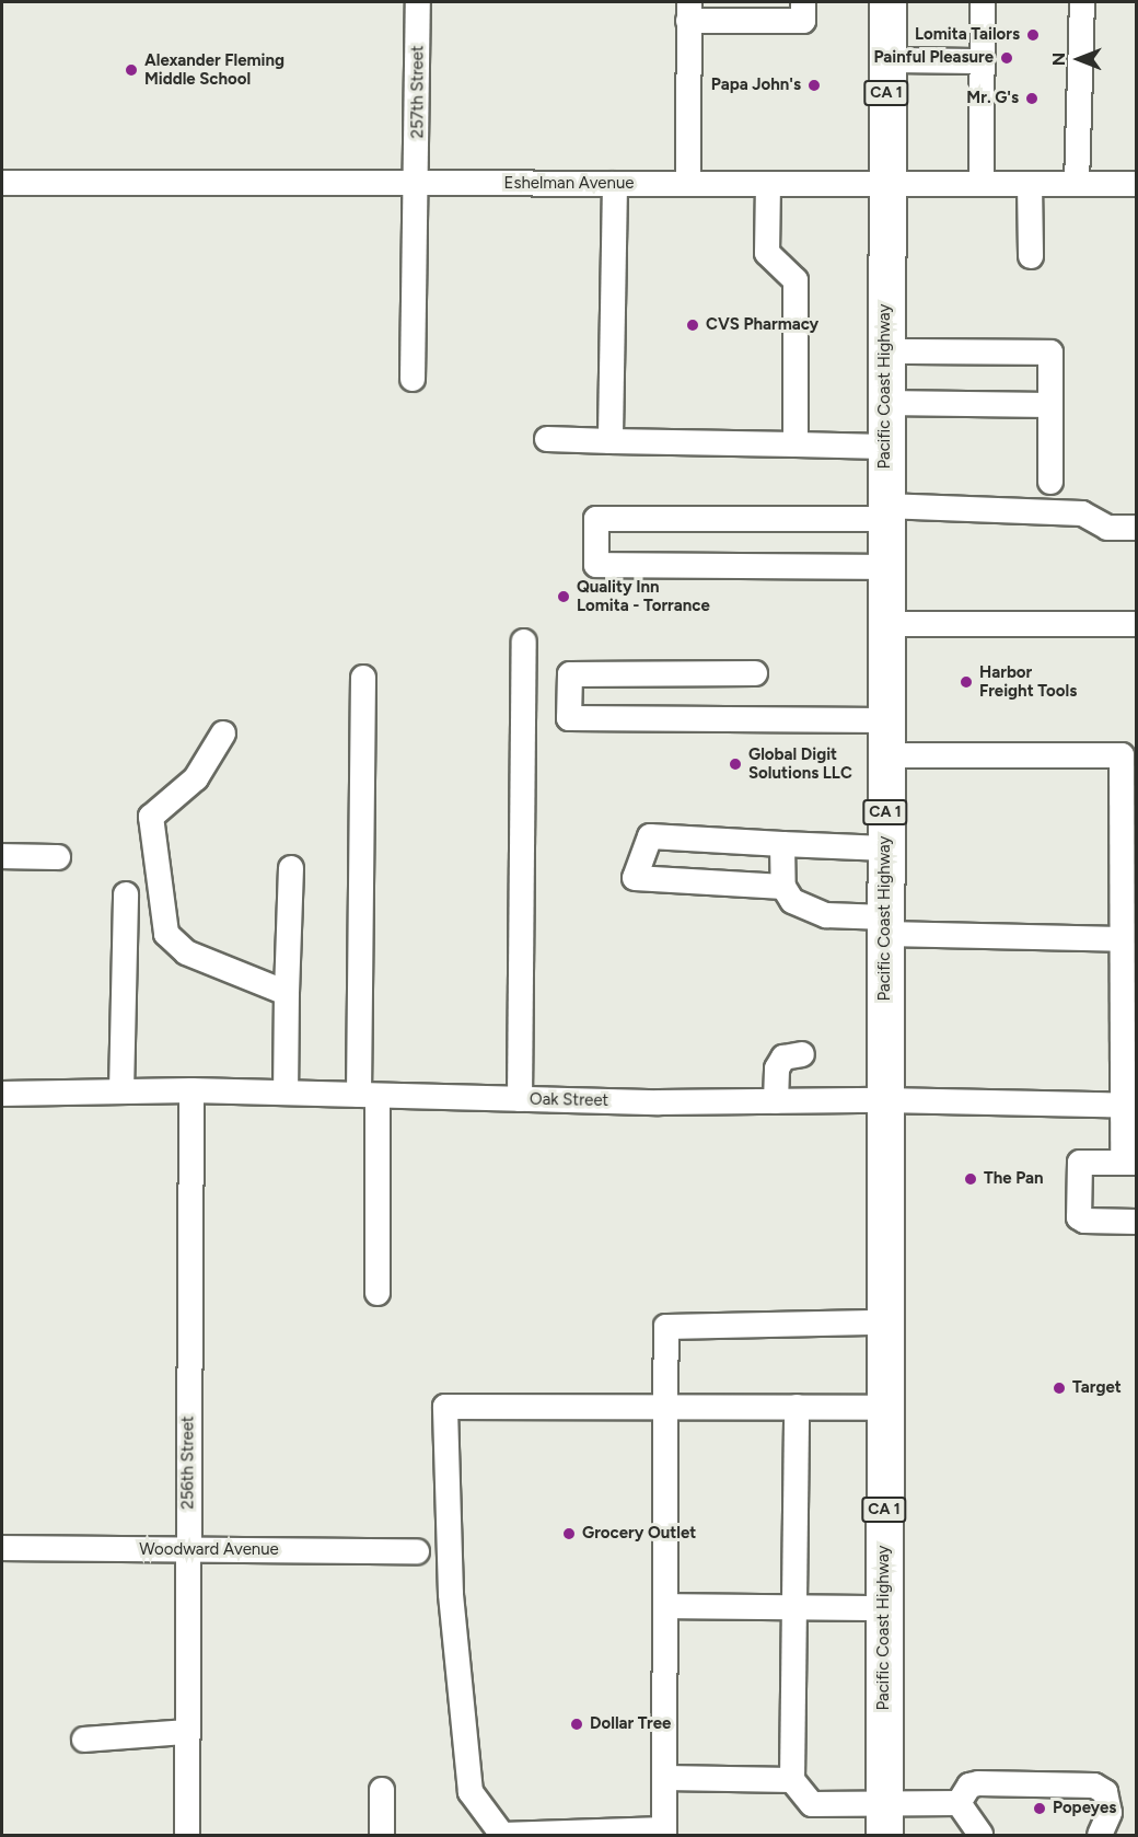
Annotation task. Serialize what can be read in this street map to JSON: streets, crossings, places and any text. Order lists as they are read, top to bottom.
{
  "streets": {
    "highway": ["CA 1", "Pacific Coast Highway"],
    "street": [
      "257th Street",
      "Eshelman Avenue",
      "Oak Street",
      "256th Street",
      "Woodward Avenue"
    ]
  },
  "crossings": [
    ["257th Street", "Eshelman Avenue"],
    ["Eshelman Avenue", "Pacific Coast Highway"],
    ["Pacific Coast Highway", "Oak Street"],
    ["Oak Street", "256th Street"],
    ["256th Street", "Woodward Avenue"]
  ],
  "places": [
    "Lomita Tailors",
    "Painful Pleasure",
    "Alexander Fleming Middle School",
    "Papa John's",
    "Mr. G's",
    "CVS Pharmacy",
    "Quality Inn Lomita - Torrance",
    "Harbor Freight Tools",
    "Global Digit Solutions LLC",
    "The Pan",
    "Target",
    "Grocery Outlet",
    "Dollar Tree",
    "Popeyes"
  ],
  "north": "left"
}
